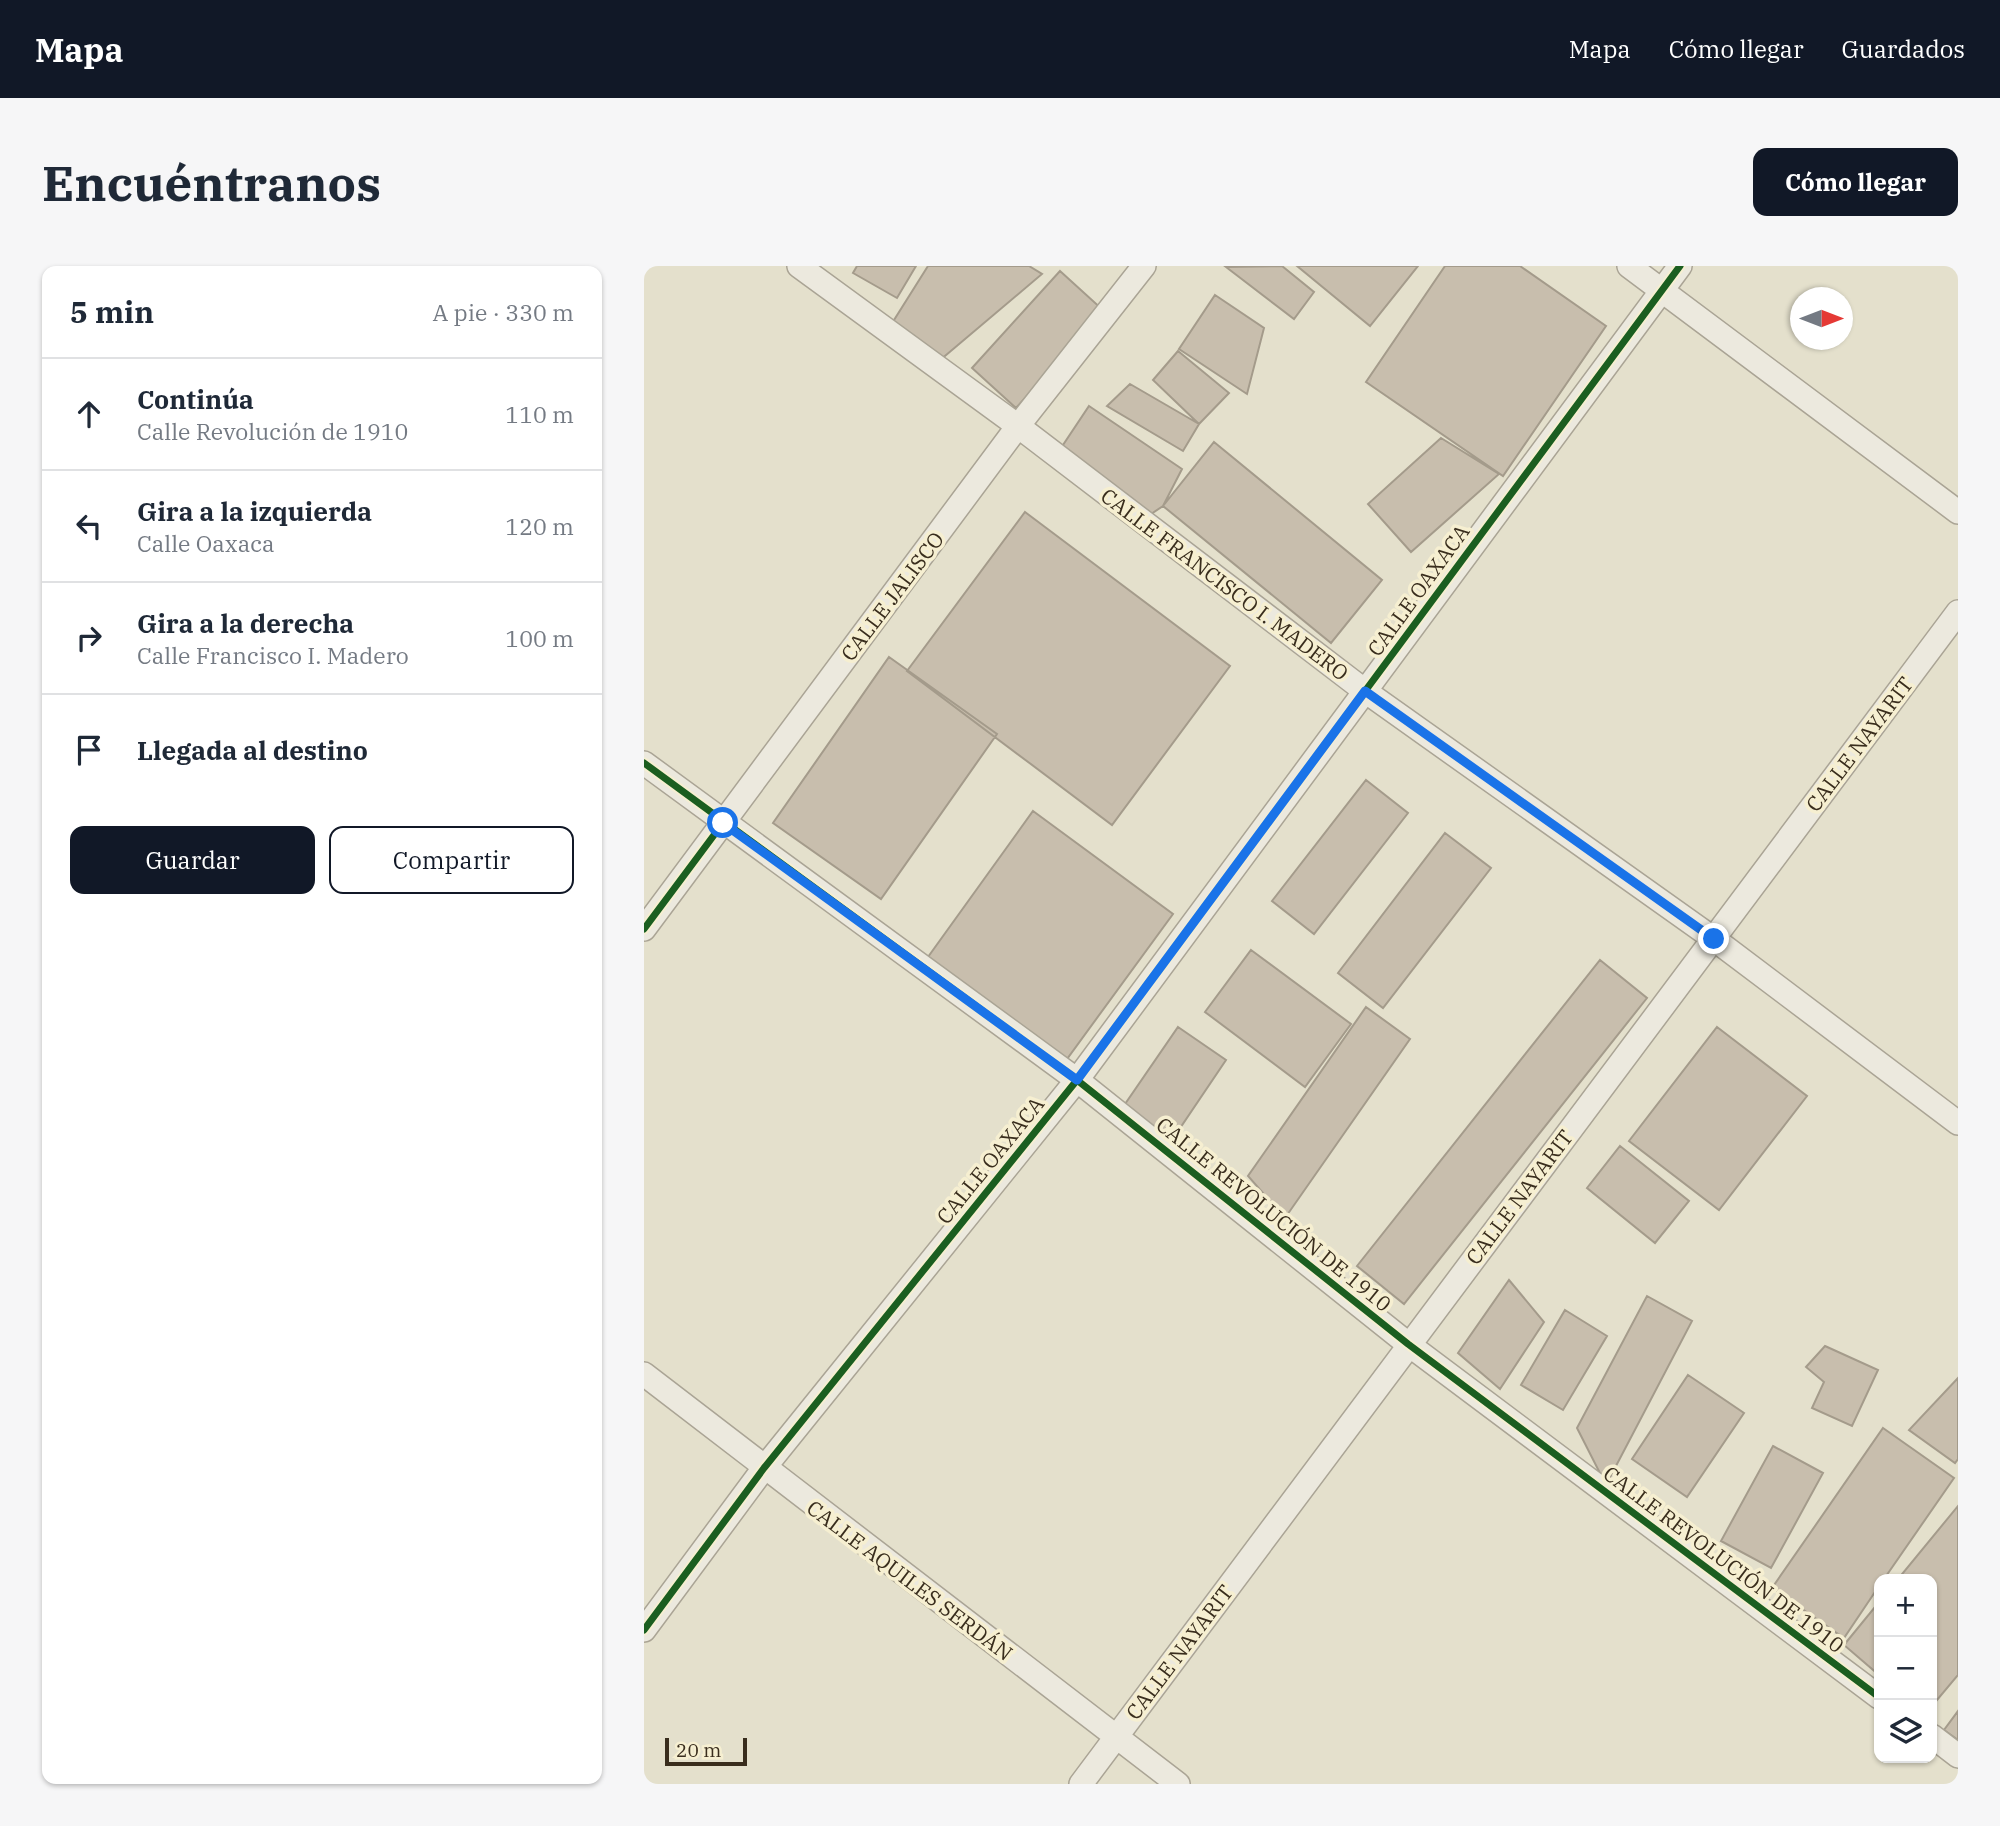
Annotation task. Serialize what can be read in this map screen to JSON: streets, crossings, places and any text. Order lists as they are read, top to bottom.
{
  "streets": {
    "street": [
      "CALLE FRANCISCO I. MADERO",
      "CALLE OAXACA",
      "CALLE JALISCO",
      "CALLE NAYARIT",
      "CALLE REVOLUCIÓN DE 1910",
      "CALLE AQUILES SERDÁN"
    ]
  },
  "crossings": [
    ["CALLE FRANCISCO I. MADERO", "CALLE OAXACA"],
    ["CALLE FRANCISCO I. MADERO", "CALLE JALISCO"],
    ["CALLE FRANCISCO I. MADERO", "CALLE NAYARIT"],
    ["CALLE OAXACA", "CALLE REVOLUCIÓN DE 1910"],
    ["CALLE OAXACA", "CALLE AQUILES SERDÁN"],
    ["CALLE JALISCO", "CALLE REVOLUCIÓN DE 1910"],
    ["CALLE NAYARIT", "CALLE REVOLUCIÓN DE 1910"],
    ["CALLE NAYARIT", "CALLE AQUILES SERDÁN"]
  ],
  "scale_bar": "20 m",
  "north": "right",
  "page": {
    "header": "Mapa",
    "nav": ["Mapa", "Cómo llegar", "Guardados"],
    "buttons": [
      "Cómo llegar",
      ["Guardar", "Compartir"]
    ],
    "title": "Encuéntranos",
    "heading": ["5 min", "A pie · 330 m"],
    "list": [
      ["Continúa", "Calle Revolución de 1910", "110 m"],
      ["Gira a la izquierda", "Calle Oaxaca", "120 m"],
      ["Gira a la derecha", "Calle Francisco I. Madero", "100 m"],
      "Llegada al destino"
    ],
    "map_buttons": ["+", "−"],
    "scale": "20 m"
  }
}
